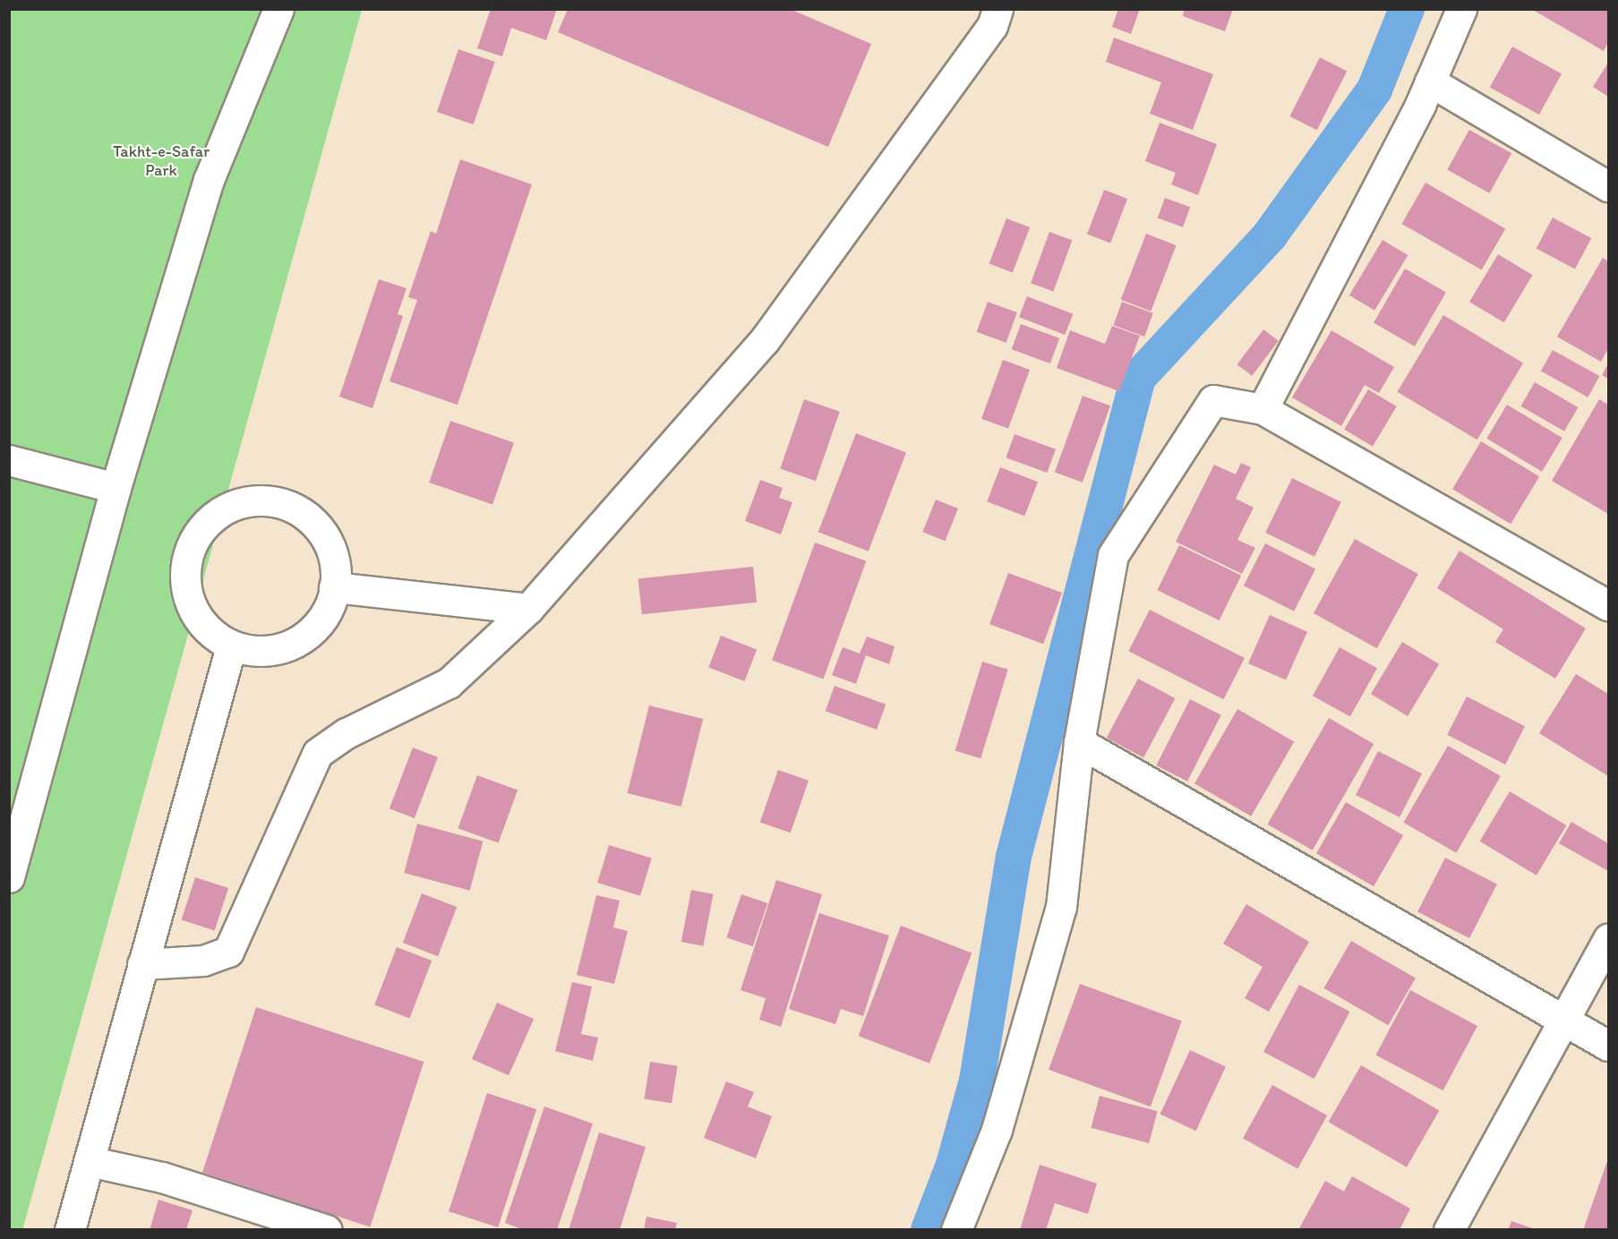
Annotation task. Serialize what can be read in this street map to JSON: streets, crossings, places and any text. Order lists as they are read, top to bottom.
{
  "parks": ["Takht-e-Safar Park"]
}
